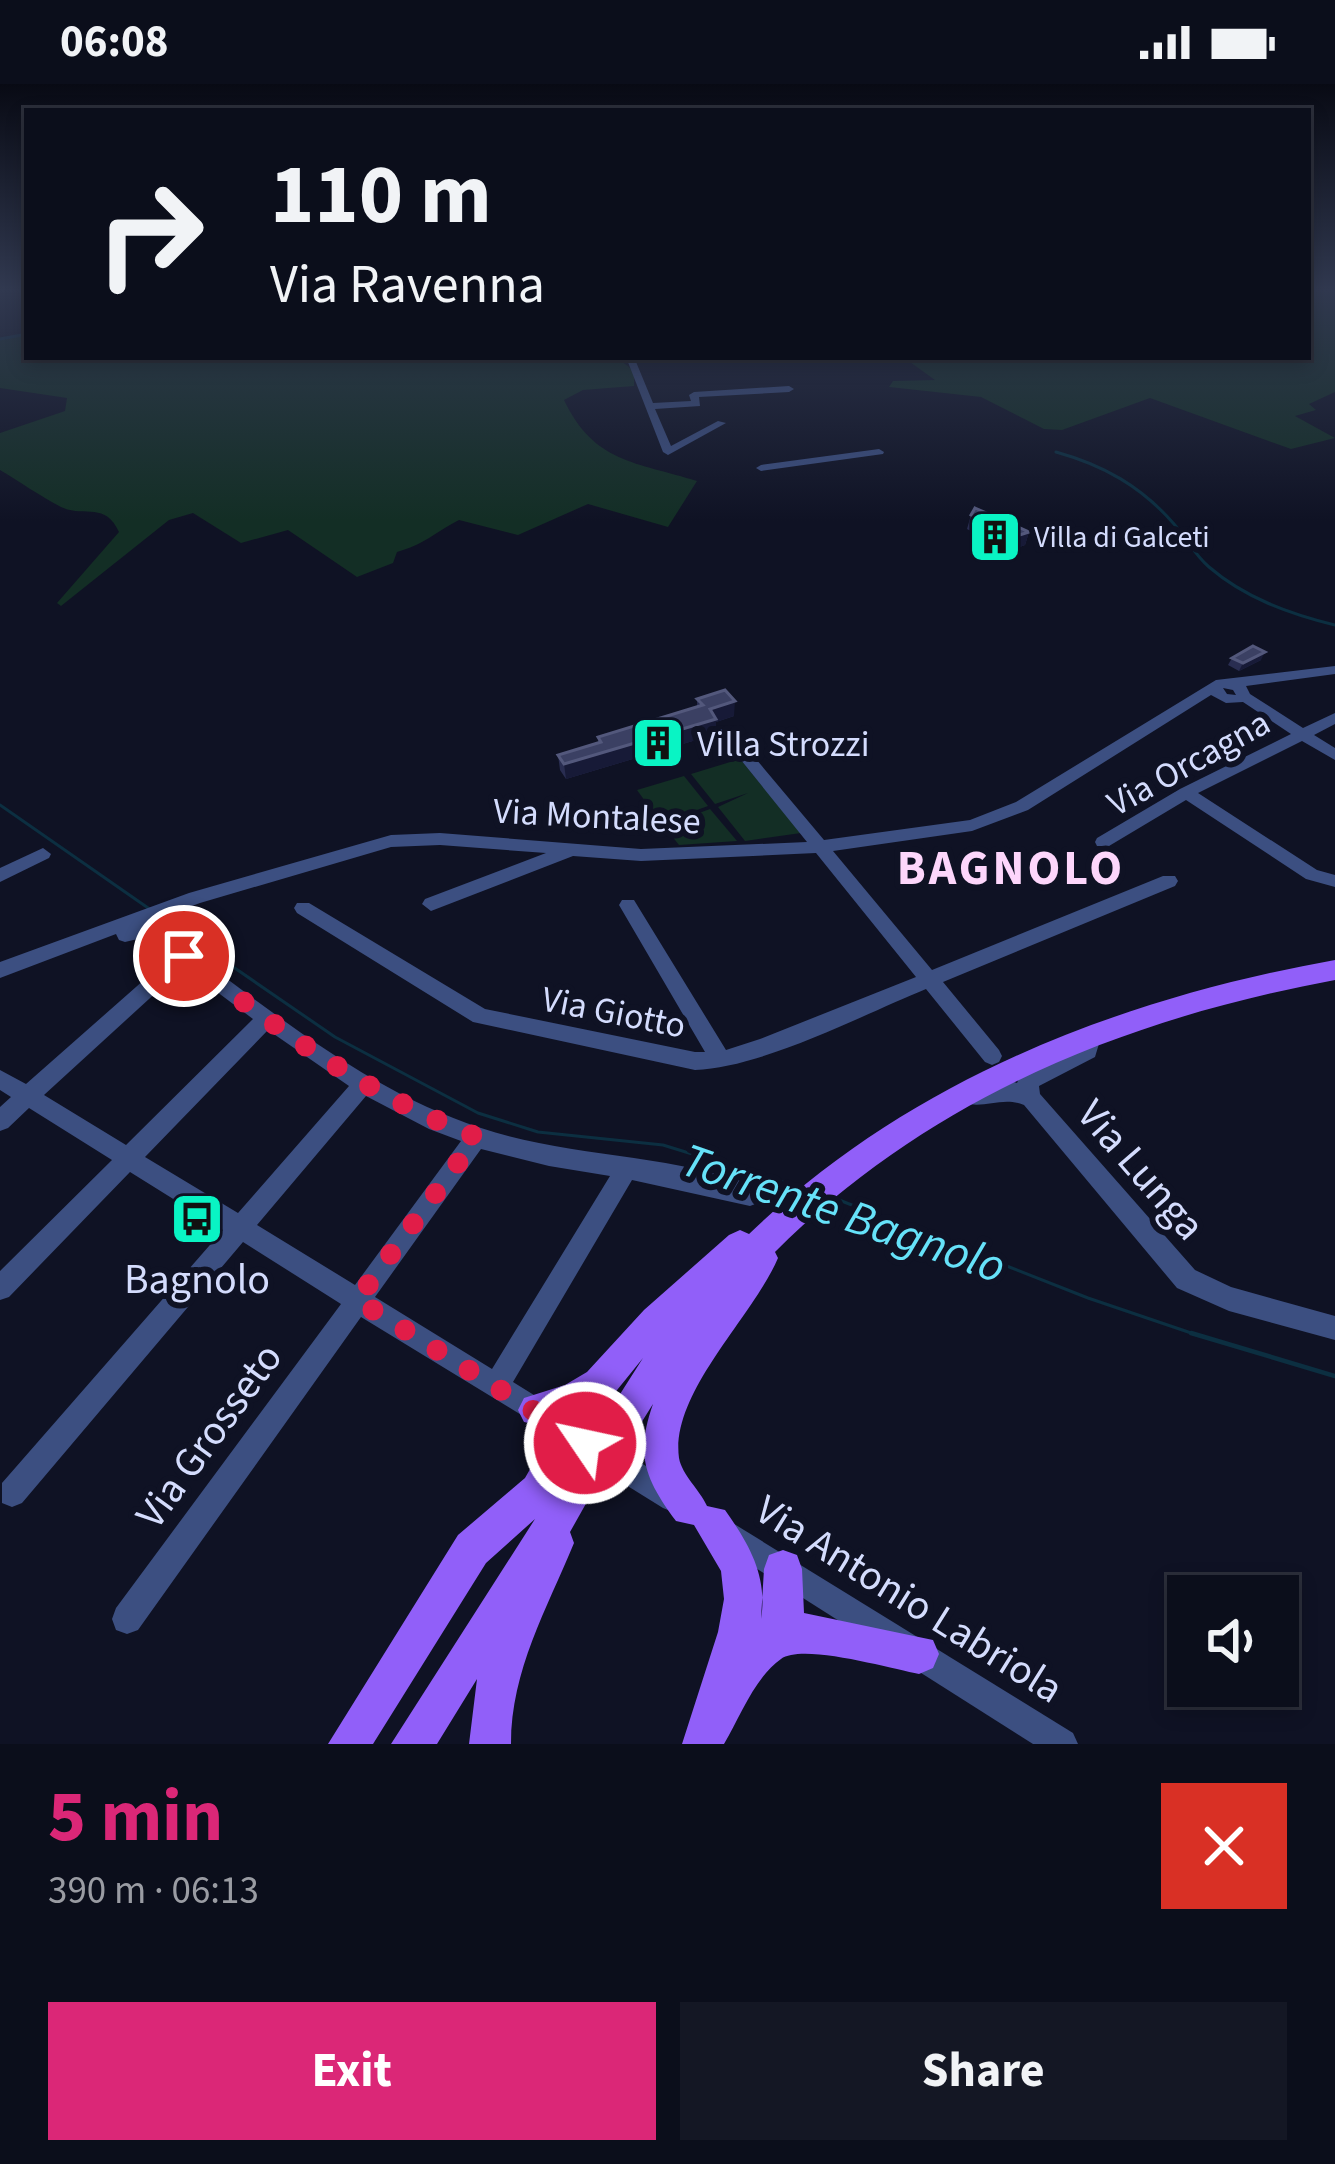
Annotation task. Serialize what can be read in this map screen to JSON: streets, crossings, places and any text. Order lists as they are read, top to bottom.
{
  "streets": {
    "street": [
      "Via Orcagna",
      "Via Montalese",
      "Via Giotto",
      "Via Lunga",
      "Via Grosseto",
      "Via Antonio Labriola"
    ]
  },
  "crossings": [
    ["Via Grosseto", "Via Antonio Labriola"]
  ],
  "districts": ["BAGNOLO"],
  "water": ["Torrente Bagnolo"],
  "places": {
    "building": ["Villa di Galceti", "Villa Strozzi"],
    "bus stop": ["Bagnolo"]
  },
  "page": {
    "status": "06:08",
    "turn": ["110 m", "Via Ravenna"],
    "heading": ["5 min", "390 m · 06:13"],
    "buttons": ["Exit", "Share"]
  }
}
